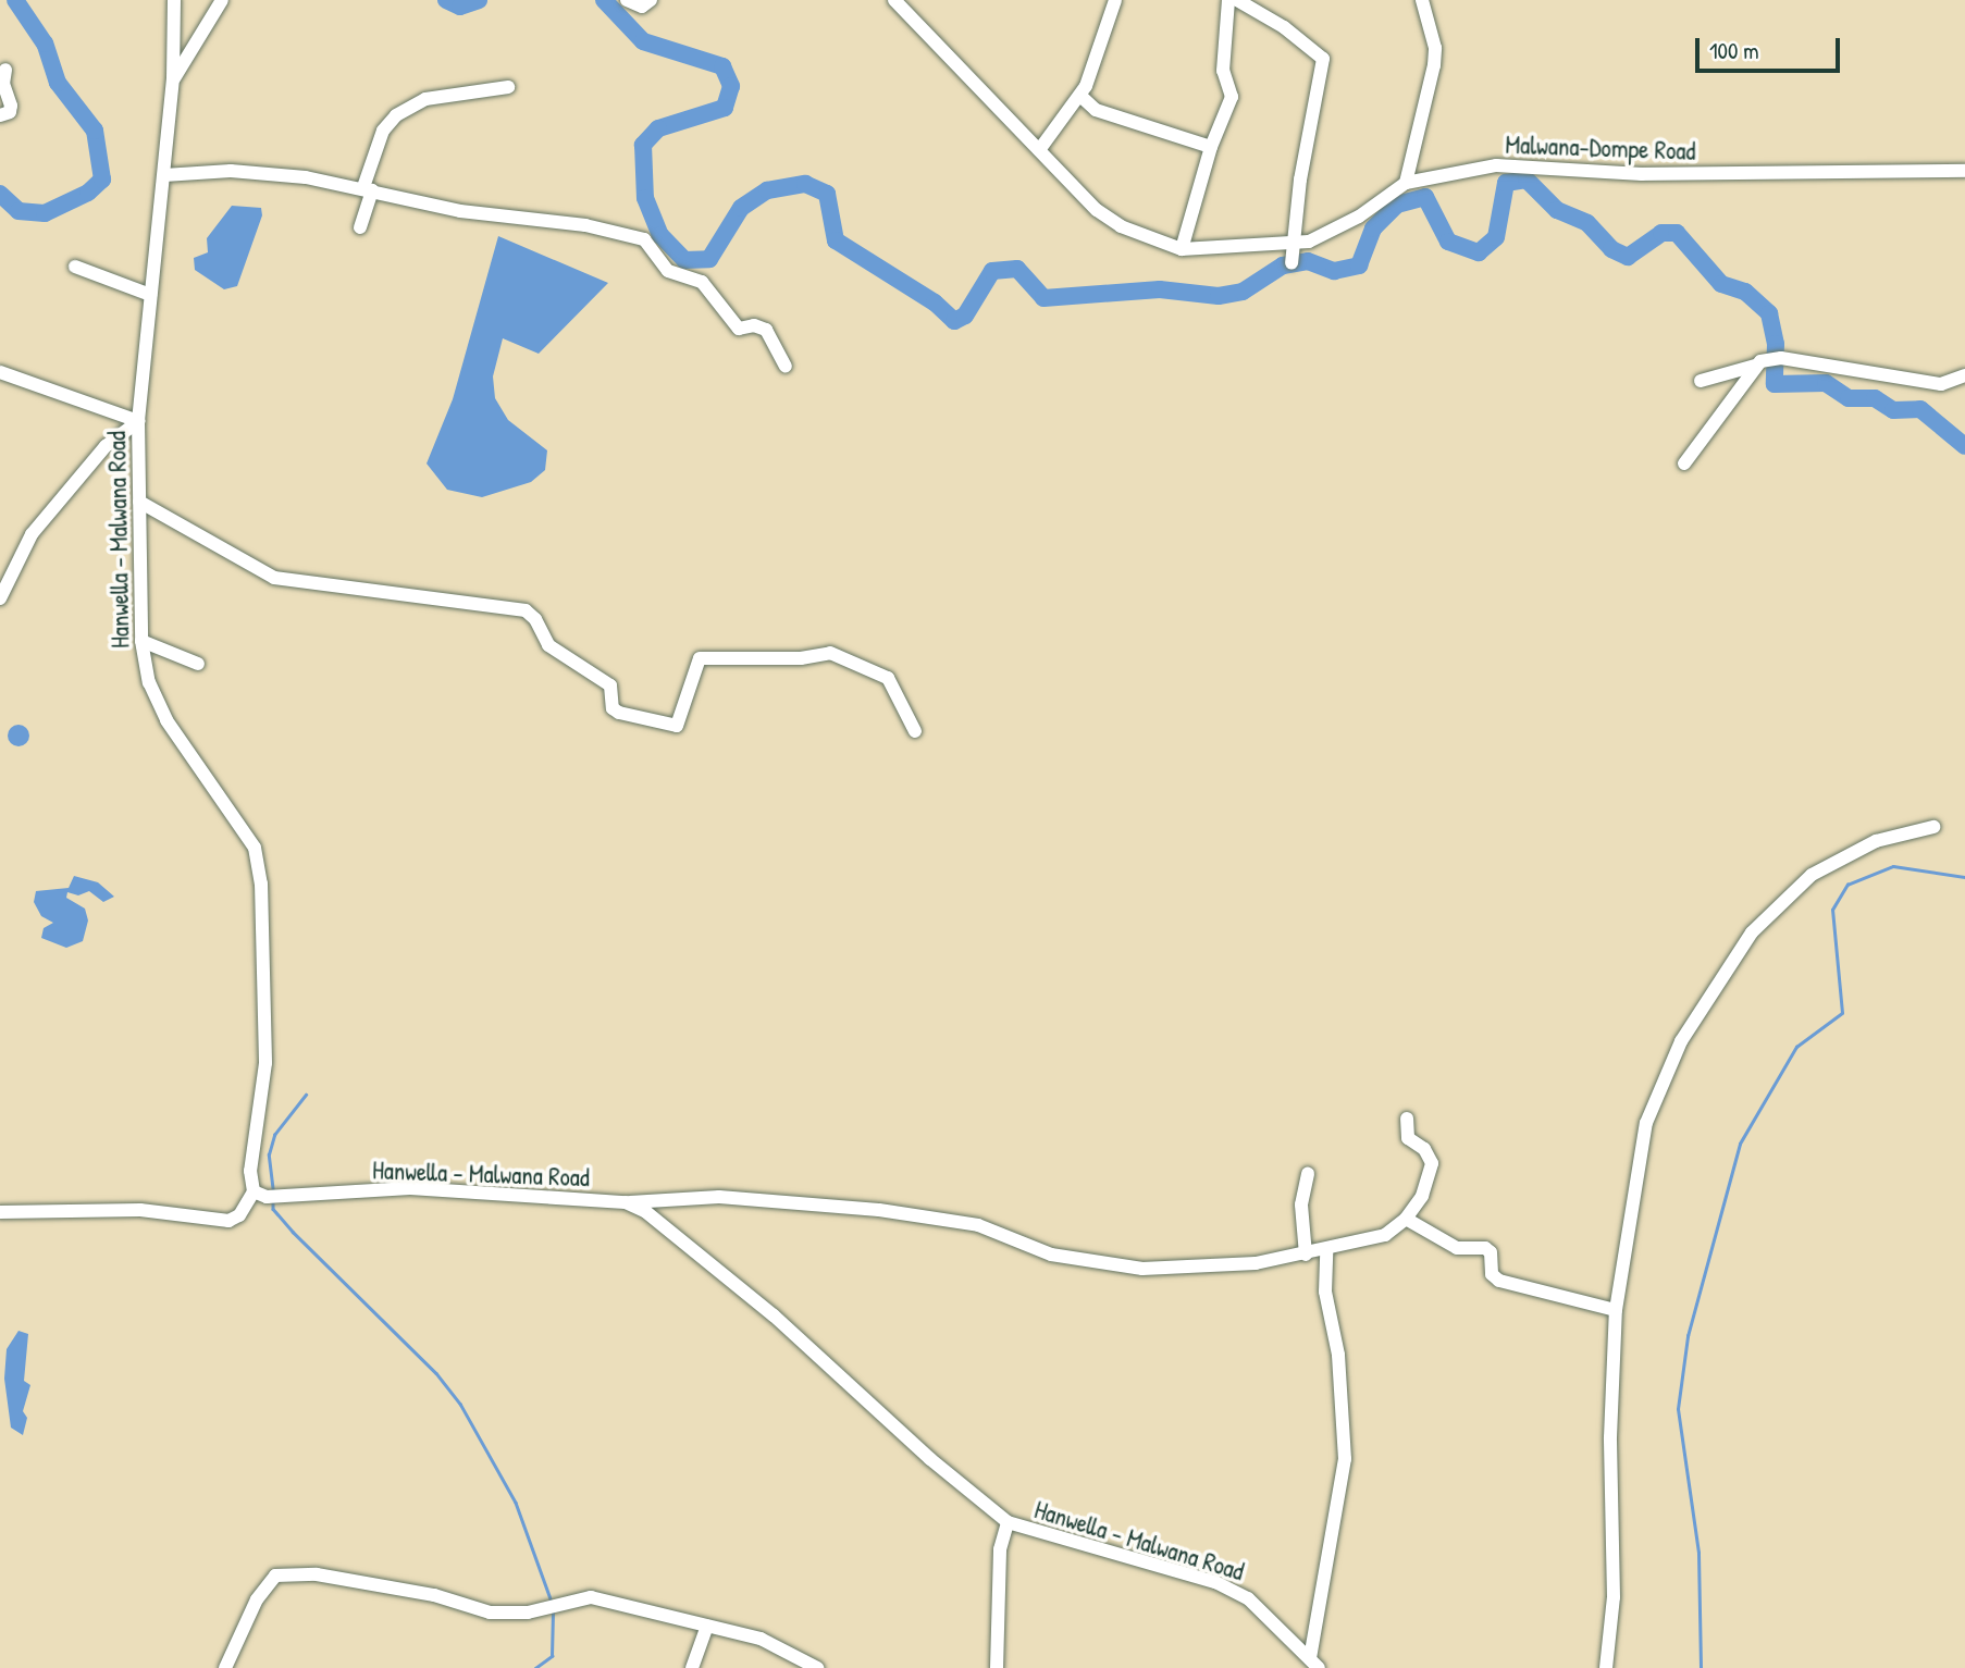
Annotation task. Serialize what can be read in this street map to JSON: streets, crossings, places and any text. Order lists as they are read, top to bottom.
{
  "streets": {
    "street": ["Malwana-Dompe Road", "Hanwella - Malwana Road"]
  },
  "scale_bar": "100 m"
}
